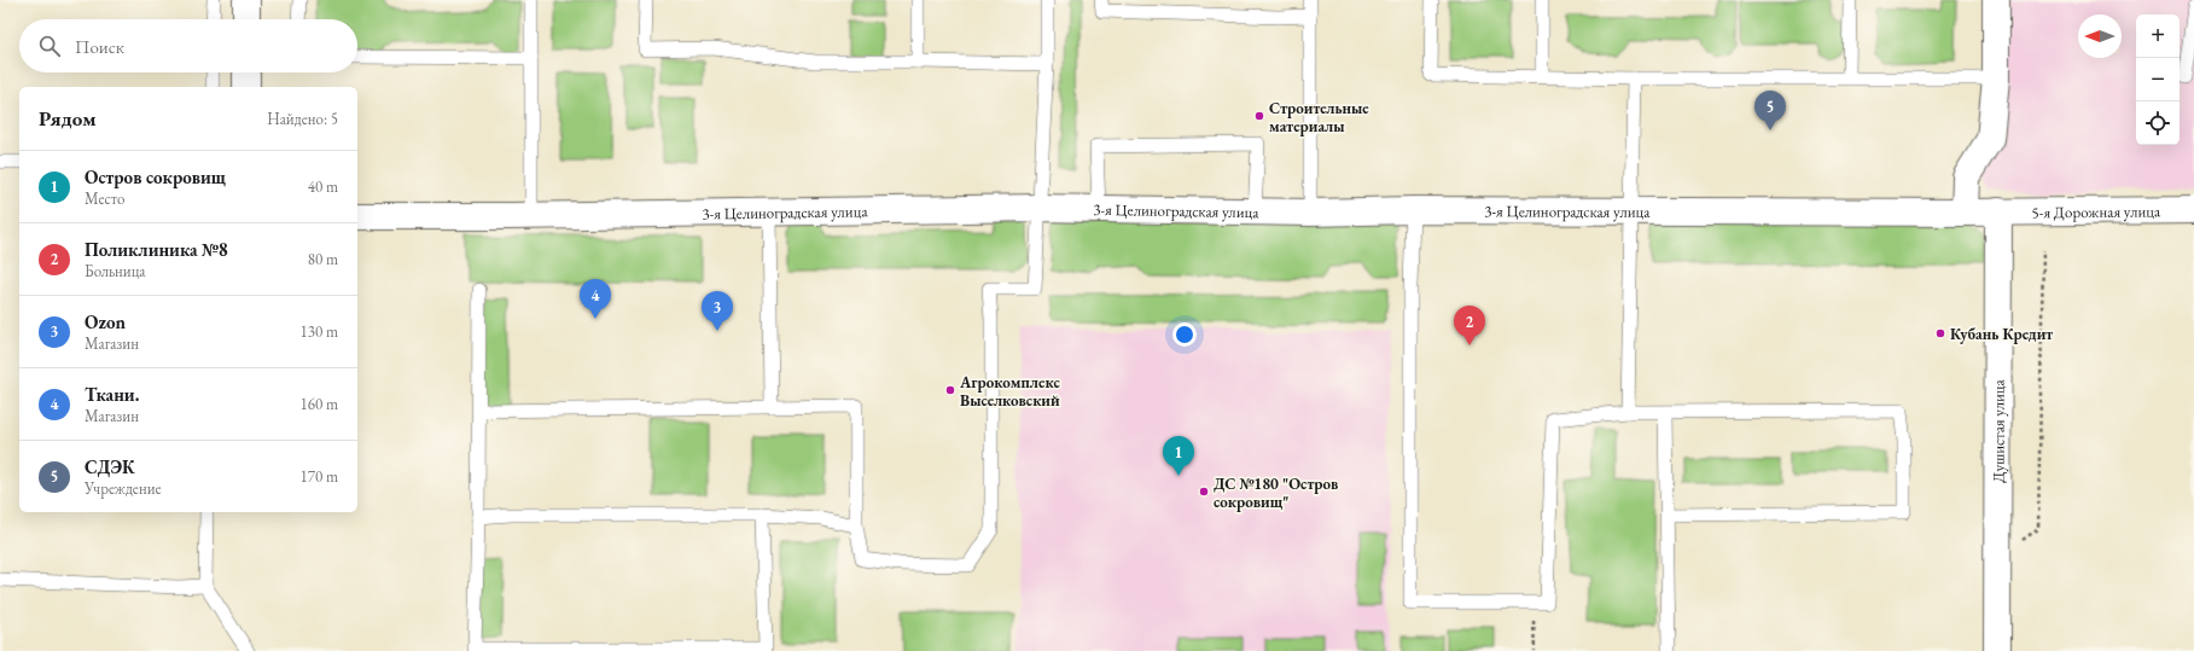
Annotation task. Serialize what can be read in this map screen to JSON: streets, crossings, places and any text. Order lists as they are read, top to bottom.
{
  "streets": {
    "street": ["3-я Целиноградская улица", "5-я Дорожная улица", "Душистая улица"]
  },
  "crossings": [
    ["3-я Целиноградская улица", "5-я Дорожная улица"],
    ["3-я Целиноградская улица", "Душистая улица"],
    ["5-я Дорожная улица", "Душистая улица"]
  ],
  "places": [
    "Строительные материалы",
    "Кубань Кредит",
    "Агрокомплекс Выселковский",
    "ДС №180 \"Остров сокровищ\""
  ],
  "north": "left",
  "page": {
    "map_buttons": ["+", "−"],
    "search": "Поиск",
    "heading": ["Рядом", "Найдено: 5"],
    "pins": [
      "5",
      "4",
      "3",
      "2",
      "1"
    ],
    "list": [
      {
        "mark": "1",
        "name": "Остров сокровищ",
        "note": "Место",
        "value": "40 m"
      },
      {
        "mark": "2",
        "name": "Поликлиника №8",
        "note": "Больница",
        "value": "80 m"
      },
      {
        "mark": "3",
        "name": "Ozon",
        "note": "Магазин",
        "value": "130 m"
      },
      {
        "mark": "4",
        "name": "Ткани.",
        "note": "Магазин",
        "value": "160 m"
      },
      {
        "mark": "5",
        "name": "СДЭК",
        "note": "Учреждение",
        "value": "170 m"
      }
    ]
  }
}
